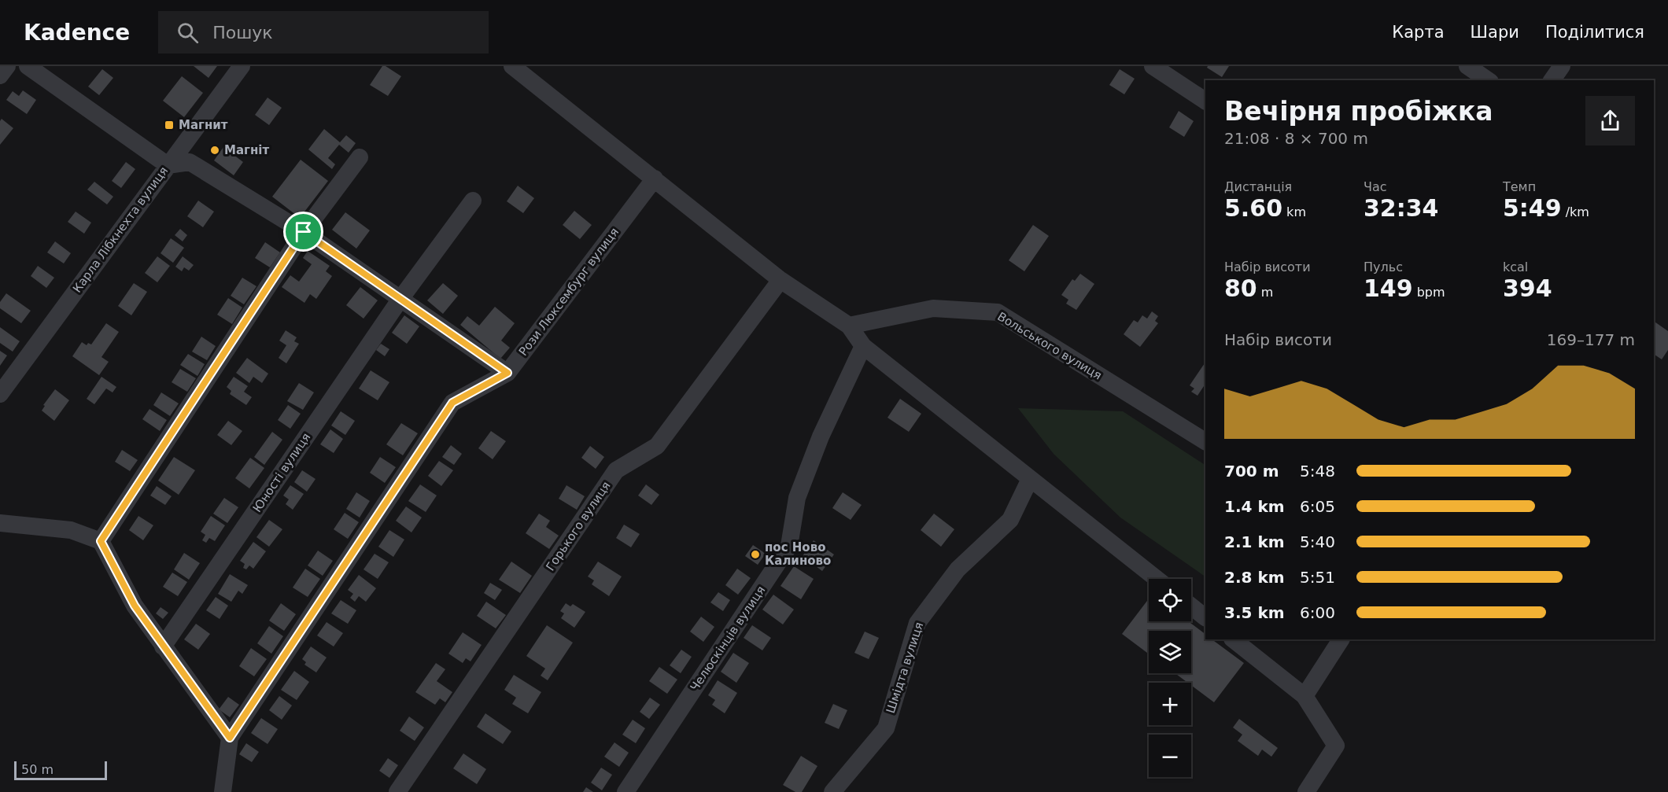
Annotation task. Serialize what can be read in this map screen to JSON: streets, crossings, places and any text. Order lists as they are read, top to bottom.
{
  "streets": {
    "street": [
      "Карла Лібкнехта вулиця",
      "Рози Люксембург вулиця",
      "Вольського вулиця",
      "Юності вулиця",
      "Горького вулиця",
      "Челюскінців вулиця",
      "Шмідта вулиця"
    ]
  },
  "places": {
    "transit": ["Магнит"],
    "other": ["Магніт", "пос Ново Калиново"]
  },
  "scale_bar": "50 m",
  "page": {
    "header": "Kadence",
    "search": "Пошук",
    "nav": ["Карта", "Шари", "Поділитися"],
    "heading": ["Вечірня пробіжка", "21:08 · 8 × 700 m"],
    "stats": [
      ["Дистанція", "5.60 km"],
      ["Час", "32:34"],
      ["Темп", "5:49 /km"],
      ["Набір висоти", "80 m"],
      ["Пульс", "149 bpm"],
      ["kcal", "394"]
    ],
    "chart": ["Набір висоти", "169–177 m"],
    "list": [
      {
        "name": "700 m",
        "note": "5:48"
      },
      {
        "name": "1.4 km",
        "note": "6:05"
      },
      {
        "name": "2.1 km",
        "note": "5:40"
      },
      {
        "name": "2.8 km",
        "note": "5:51"
      },
      {
        "name": "3.5 km",
        "note": "6:00"
      }
    ],
    "map_buttons": ["+", "−"],
    "scale": "50 m"
  }
}
